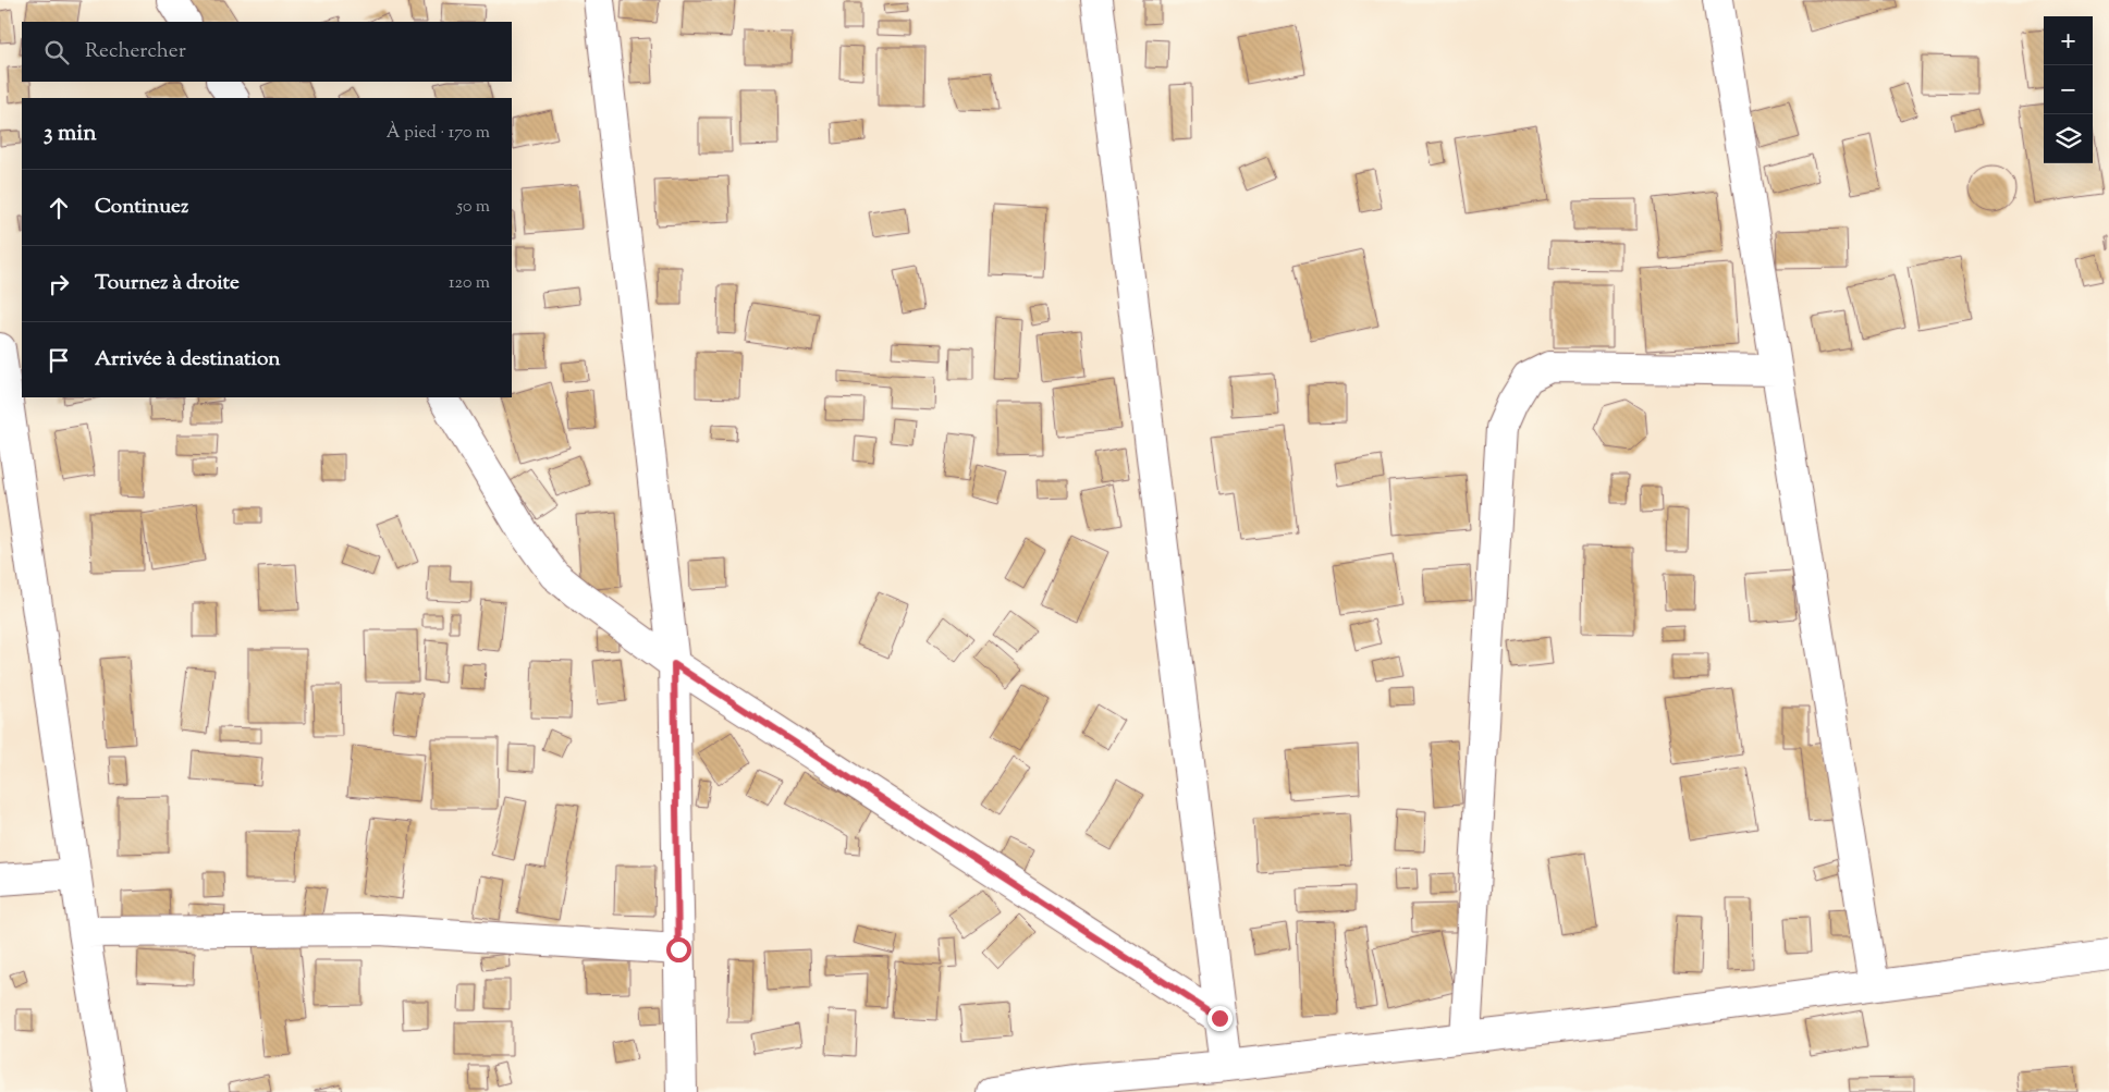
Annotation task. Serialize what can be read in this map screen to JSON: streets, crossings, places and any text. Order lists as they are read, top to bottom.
{
  "page": {
    "map_buttons": ["+", "−"],
    "search": "Rechercher",
    "heading": ["3 min", "À pied · 170 m"],
    "list": [
      ["Continuez", "50 m"],
      ["Tournez à droite", "120 m"],
      "Arrivée à destination"
    ]
  }
}
